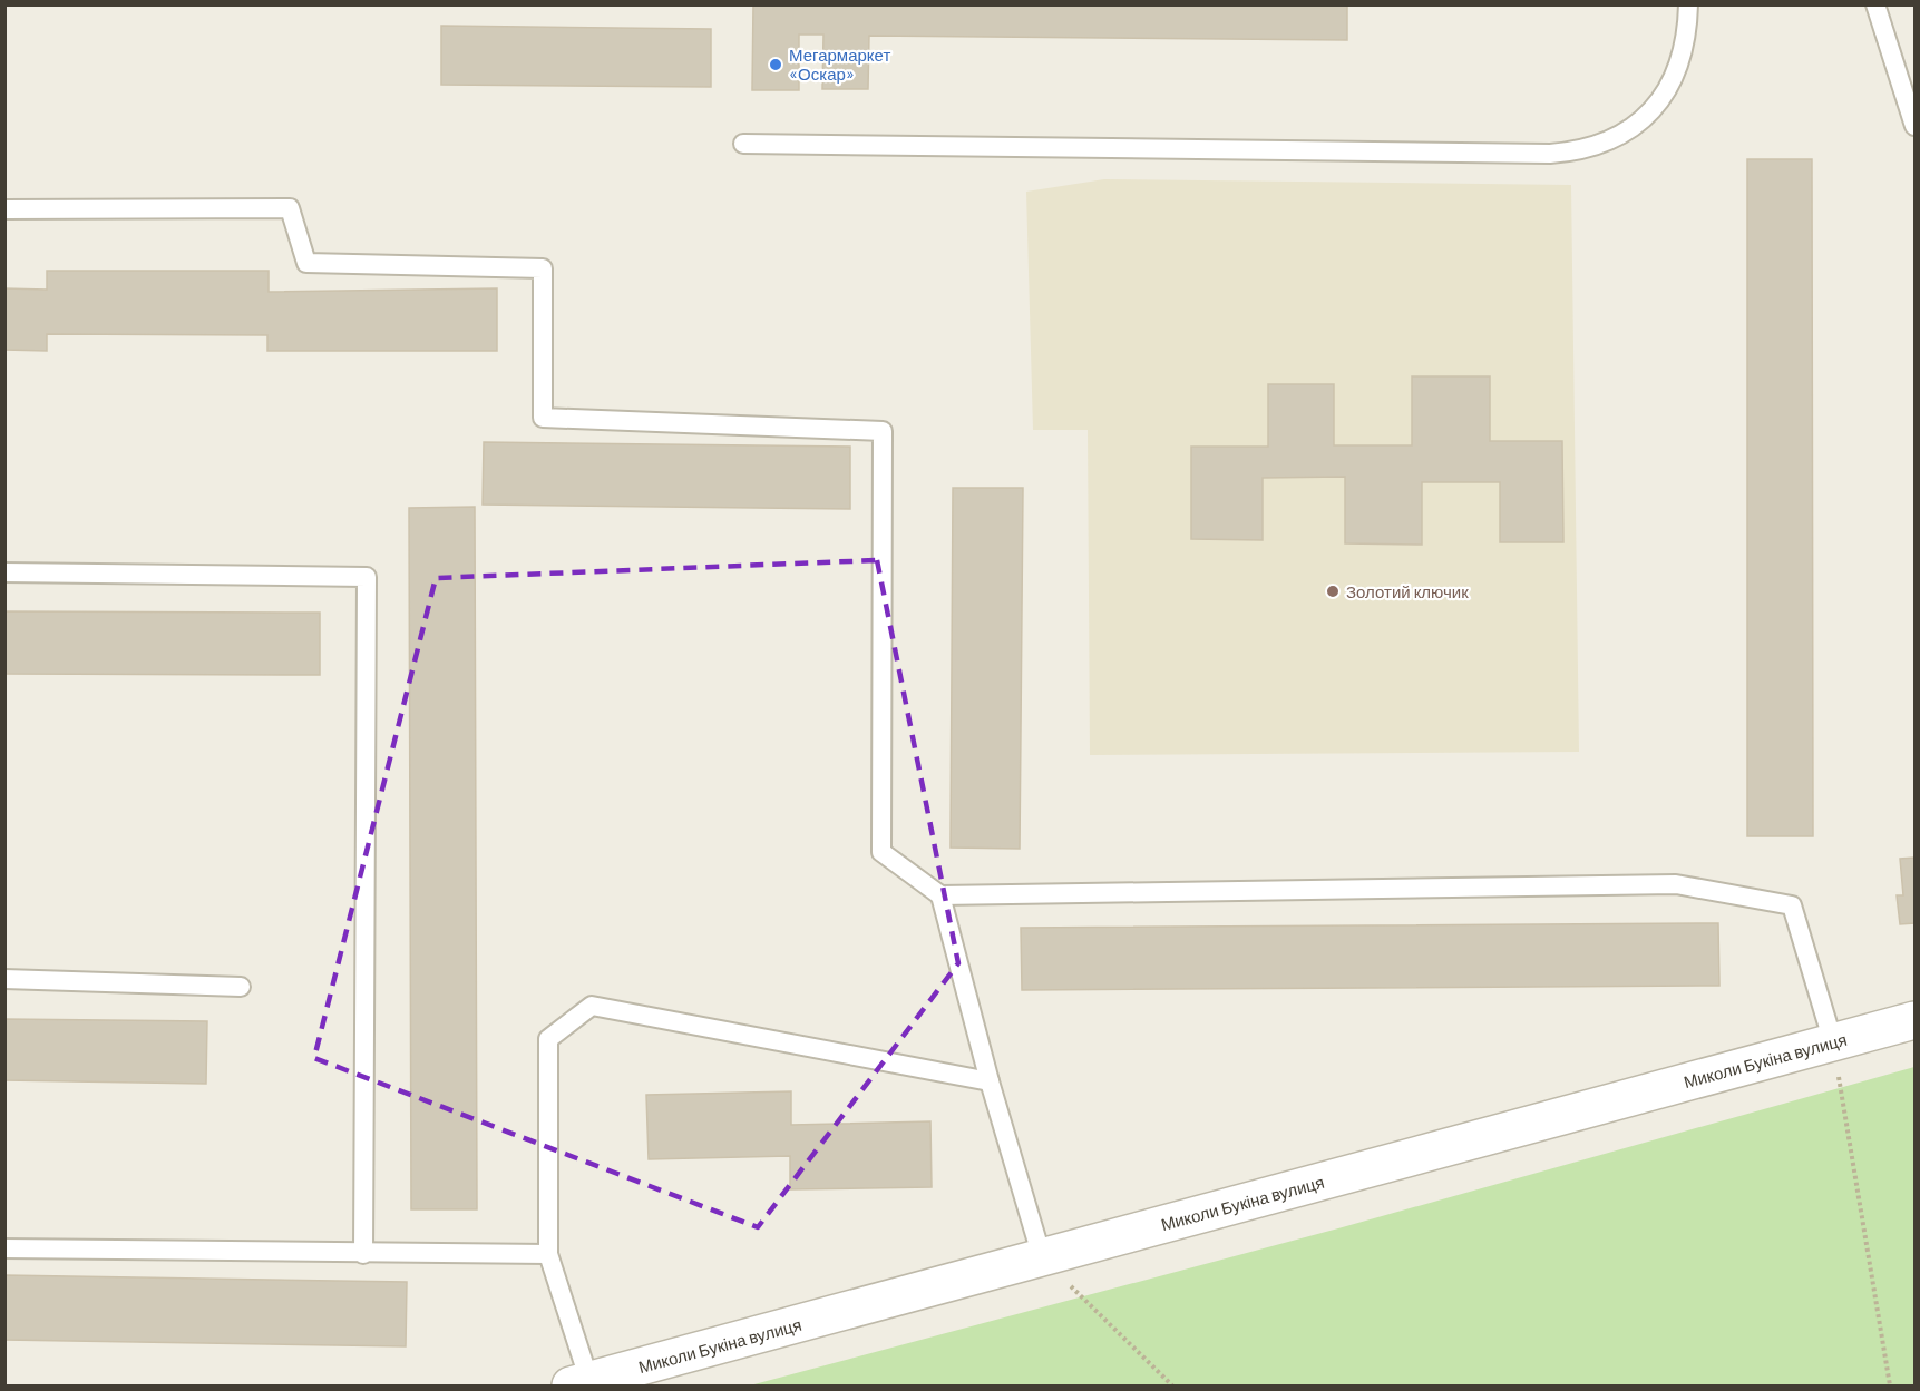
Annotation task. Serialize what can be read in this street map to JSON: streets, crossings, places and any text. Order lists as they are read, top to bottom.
{
  "streets": {
    "street": ["Миколи Букіна вулиця"]
  },
  "places": ["Мегармаркет «Оскар»", "Золотий ключик"]
}
